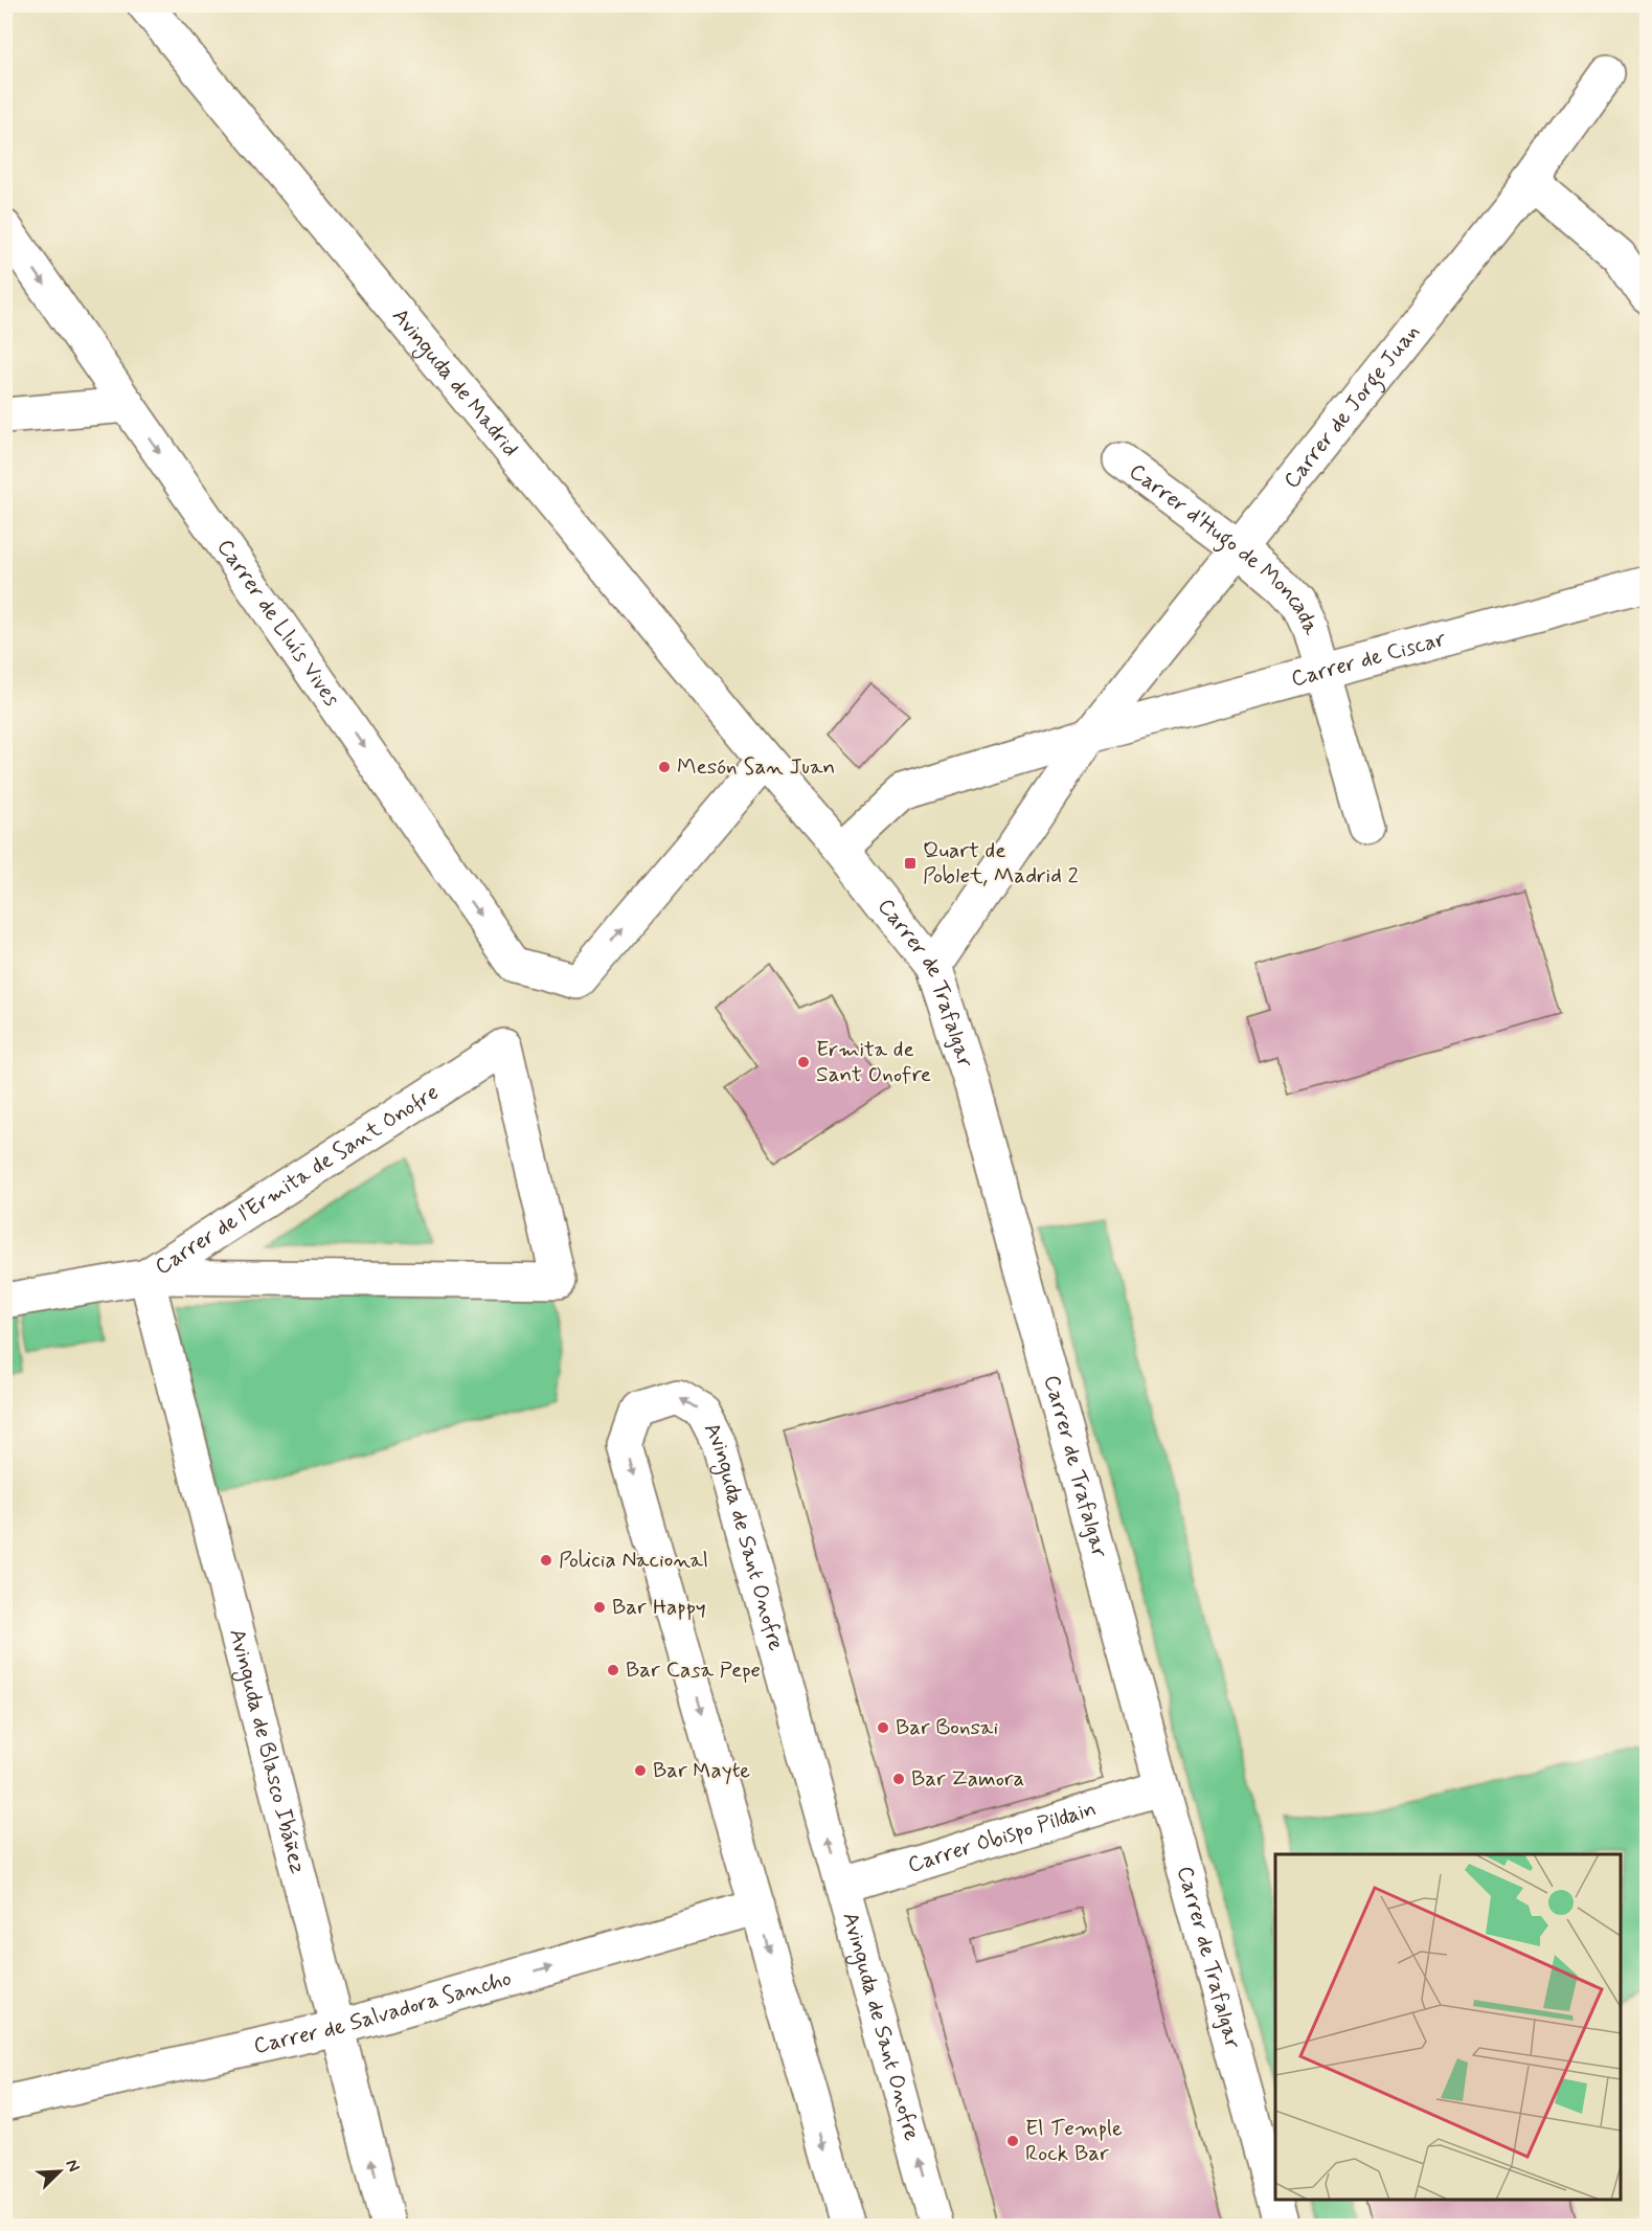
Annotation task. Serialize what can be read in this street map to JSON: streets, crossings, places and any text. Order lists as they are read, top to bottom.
{
  "streets": {
    "street": [
      "Avinguda de Madrid",
      "Carrer de Jorge Juan",
      "Carrer d'Hugo de Moncada",
      "Carrer de Lluís Vives",
      "Carrer de Ciscar",
      "Carrer de Trafalgar",
      "Carrer de l'Ermita de Sant Onofre",
      "Avinguda de Sant Onofre",
      "Avinguda de Blasco Ibáñez",
      "Carrer Obispo Pildain",
      "Carrer de Salvadora Sancho"
    ]
  },
  "crossings": [
    ["Avinguda de Madrid", "Carrer de Lluís Vives"],
    ["Avinguda de Madrid", "Carrer de Trafalgar"],
    ["Carrer de Jorge Juan", "Carrer d'Hugo de Moncada"],
    ["Carrer de Jorge Juan", "Carrer de Ciscar"],
    ["Carrer de Jorge Juan", "Carrer de Trafalgar"],
    ["Carrer d'Hugo de Moncada", "Carrer de Ciscar"],
    ["Carrer de Lluís Vives", "Carrer de Trafalgar"],
    ["Carrer de Ciscar", "Carrer de Trafalgar"],
    ["Carrer de Trafalgar", "Carrer Obispo Pildain"],
    ["Carrer de l'Ermita de Sant Onofre", "Avinguda de Blasco Ibáñez"],
    ["Avinguda de Sant Onofre", "Carrer Obispo Pildain"],
    ["Avinguda de Sant Onofre", "Carrer de Salvadora Sancho"],
    ["Avinguda de Blasco Ibáñez", "Carrer de Salvadora Sancho"]
  ],
  "one_way": ["Carrer de Salvadora Sancho"],
  "places": {
    "other": [
      "Mesón San Juan",
      "Ermita de Sant Onofre",
      "Policia Nacional",
      "Bar Happy",
      "Bar Casa Pepe",
      "Bar Bonsai",
      "Bar Mayte",
      "Bar Zamora",
      "El Temple Rock Bar"
    ],
    "transit": ["Quart de Poblet, Madrid 2"]
  },
  "north": "top right"
}
